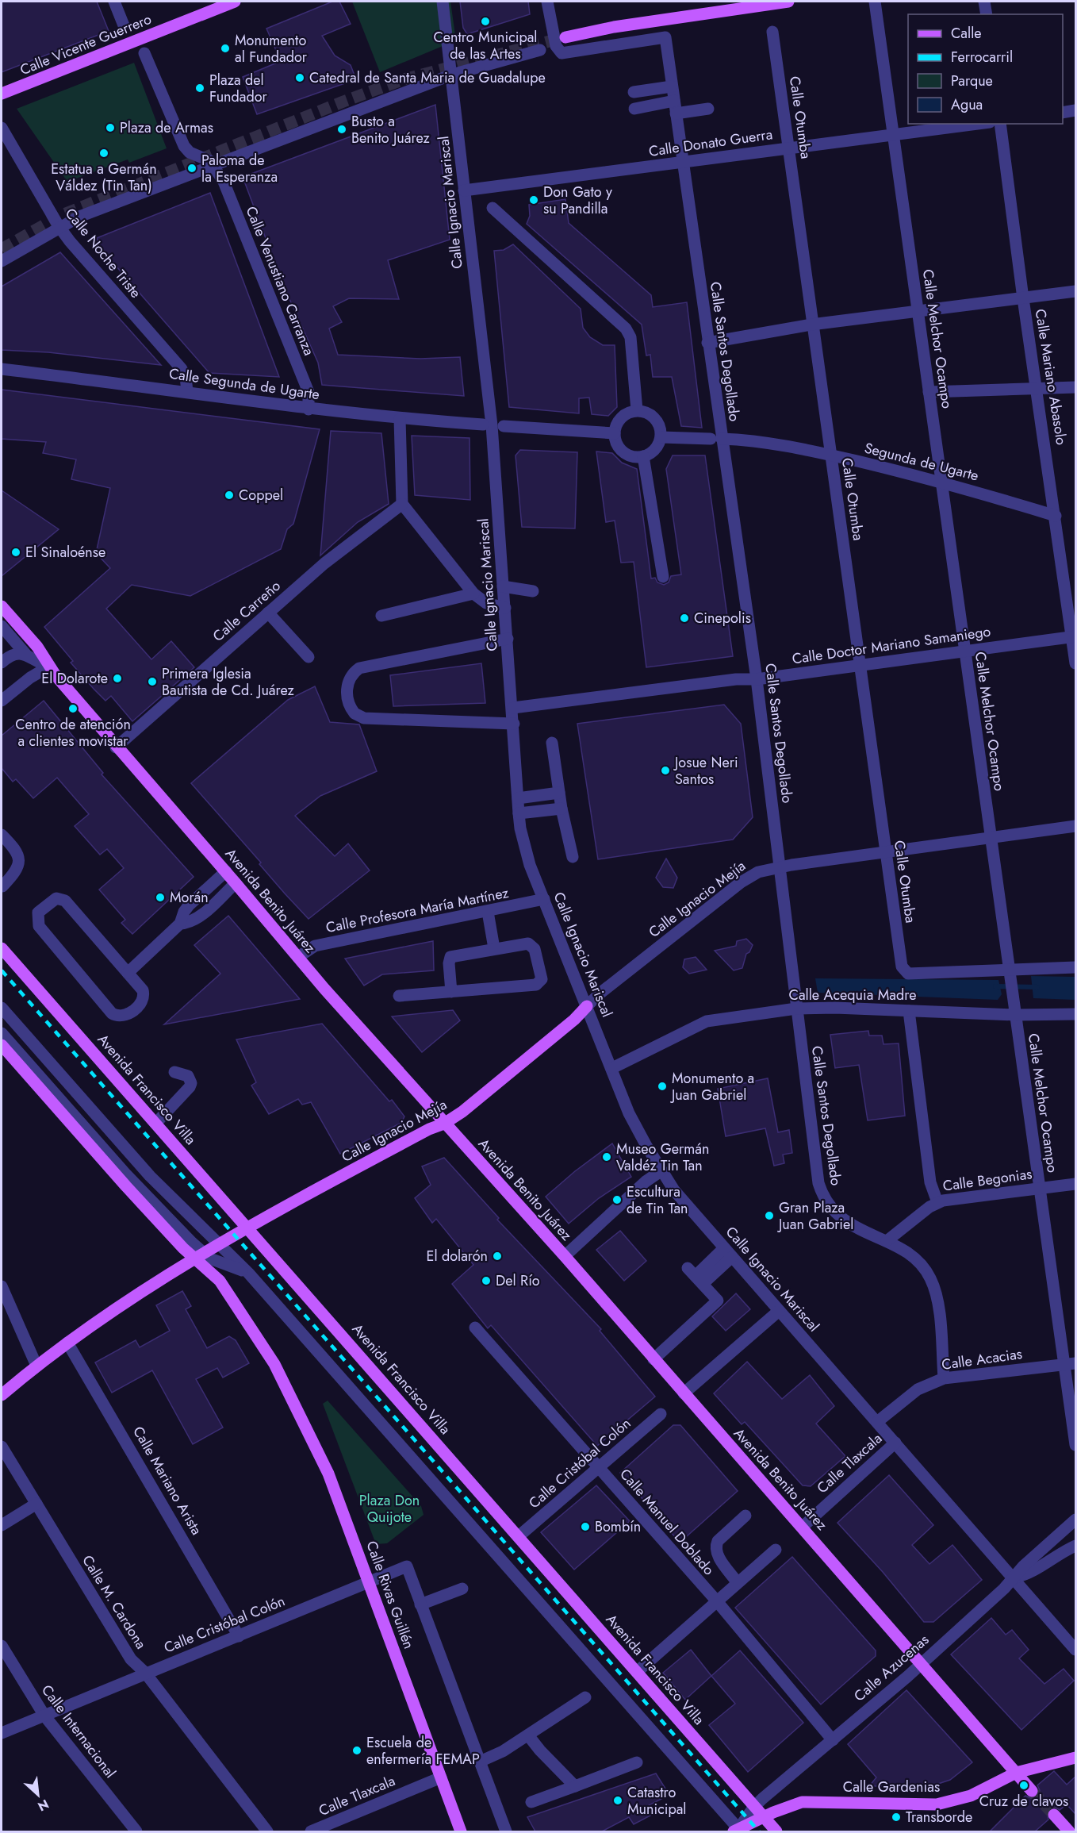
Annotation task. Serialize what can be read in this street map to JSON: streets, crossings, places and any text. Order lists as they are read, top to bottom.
{
  "streets": {
    "main road": [
      "Calle Vicente Guerrero",
      "Calle Ignacio Mejía",
      "Avenida Benito Juárez",
      "Avenida Francisco Villa",
      "Calle Rivas Guillén",
      "Calle Gardenias"
    ],
    "street": [
      "Calle Otumba",
      "Calle Donato Guerra",
      "Calle Ignacio Mariscal",
      "Calle Noche Triste",
      "Calle Venustiano Carranza",
      "Calle Melchor Ocampo",
      "Calle Santos Degollado",
      "Calle Mariano Abasolo",
      "Calle Segunda de Ugarte",
      "Segunda de Ugarte",
      "Calle Carreño",
      "Calle Doctor Mariano Samaniego",
      "Calle Profesora María Martínez",
      "Calle Acequia Madre",
      "Calle Begonias",
      "Calle Acacias",
      "Calle Cristóbal Colón",
      "Calle Tlaxcala",
      "Calle Mariano Arista",
      "Calle Manuel Doblado",
      "Calle M. Cardona",
      "Calle Azucenas",
      "Calle Internacional"
    ]
  },
  "crossings": [
    ["Calle Otumba", "Calle Donato Guerra"],
    ["Calle Otumba", "Segunda de Ugarte"],
    ["Calle Otumba", "Calle Doctor Mariano Samaniego"],
    ["Calle Otumba", "Calle Acequia Madre"],
    ["Calle Donato Guerra", "Calle Ignacio Mariscal"],
    ["Calle Donato Guerra", "Calle Melchor Ocampo"],
    ["Calle Donato Guerra", "Calle Santos Degollado"],
    ["Calle Ignacio Mariscal", "Calle Doctor Mariano Samaniego"],
    ["Calle Ignacio Mariscal", "Calle Ignacio Mejía"],
    ["Calle Ignacio Mariscal", "Calle Profesora María Martínez"],
    ["Calle Ignacio Mariscal", "Calle Acequia Madre"],
    ["Calle Ignacio Mariscal", "Calle Acacias"],
    ["Calle Ignacio Mariscal", "Calle Tlaxcala"],
    ["Calle Ignacio Mariscal", "Calle Azucenas"],
    ["Calle Noche Triste", "Calle Segunda de Ugarte"],
    ["Calle Venustiano Carranza", "Calle Segunda de Ugarte"],
    ["Calle Melchor Ocampo", "Segunda de Ugarte"],
    ["Calle Melchor Ocampo", "Calle Doctor Mariano Samaniego"],
    ["Calle Melchor Ocampo", "Calle Acequia Madre"],
    ["Calle Melchor Ocampo", "Calle Begonias"],
    ["Calle Melchor Ocampo", "Calle Acacias"],
    ["Calle Santos Degollado", "Segunda de Ugarte"],
    ["Calle Santos Degollado", "Calle Doctor Mariano Samaniego"],
    ["Calle Santos Degollado", "Calle Ignacio Mejía"],
    ["Calle Santos Degollado", "Calle Acequia Madre"],
    ["Calle Santos Degollado", "Calle Begonias"],
    ["Calle Santos Degollado", "Calle Acacias"],
    ["Calle Mariano Abasolo", "Segunda de Ugarte"],
    ["Calle Mariano Abasolo", "Calle Doctor Mariano Samaniego"],
    ["Calle Carreño", "Avenida Benito Juárez"],
    ["Calle Ignacio Mejía", "Avenida Benito Juárez"],
    ["Calle Ignacio Mejía", "Avenida Francisco Villa"],
    ["Calle Ignacio Mejía", "Calle Mariano Arista"],
    ["Calle Ignacio Mejía", "Calle Rivas Guillén"],
    ["Avenida Benito Juárez", "Calle Profesora María Martínez"],
    ["Avenida Benito Juárez", "Calle Tlaxcala"],
    ["Avenida Benito Juárez", "Calle Azucenas"],
    ["Avenida Benito Juárez", "Calle Gardenias"],
    ["Avenida Francisco Villa", "Calle Cristóbal Colón"],
    ["Avenida Francisco Villa", "Calle Azucenas"],
    ["Avenida Francisco Villa", "Calle Gardenias"],
    ["Calle Cristóbal Colón", "Calle Mariano Arista"],
    ["Calle Cristóbal Colón", "Calle Manuel Doblado"],
    ["Calle Cristóbal Colón", "Calle Rivas Guillén"],
    ["Calle Cristóbal Colón", "Calle M. Cardona"],
    ["Calle Cristóbal Colón", "Calle Internacional"],
    ["Calle Tlaxcala", "Calle Rivas Guillén"],
    ["Calle Manuel Doblado", "Calle Azucenas"],
    ["Calle Azucenas", "Calle Gardenias"]
  ],
  "parks": ["Plaza Don Quijote"],
  "places": [
    "Centro Municipal de las Artes",
    "Monumento al Fundador",
    "Catedral de Santa Maria de Guadalupe",
    "Plaza del Fundador",
    "Plaza de Armas",
    "Busto a Benito Juárez",
    "Estatua a Germán Váldez (Tin Tan)",
    "Paloma de la Esperanza",
    "Don Gato y su Pandilla",
    "Coppel",
    "El Sinaloénse",
    "Cinepolis",
    "El Dolarote",
    "Primera Iglesia Bautista de Cd. Juárez",
    "Centro de atención a clientes movistar",
    "Josue Neri Santos",
    "Morán",
    "Monumento a Juan Gabriel",
    "Museo Germán Valdéz Tin Tan",
    "Escultura de Tin Tan",
    "Gran Plaza Juan Gabriel",
    "El dolarón",
    "Del Río",
    "Bombín",
    "Escuela de enfermería FEMAP",
    "Cruz de clavos",
    "Catastro Municipal",
    "Transborde"
  ],
  "legend": [
    "Calle",
    "Ferrocarril",
    "Parque",
    "Agua"
  ],
  "north": "bottom right"
}
